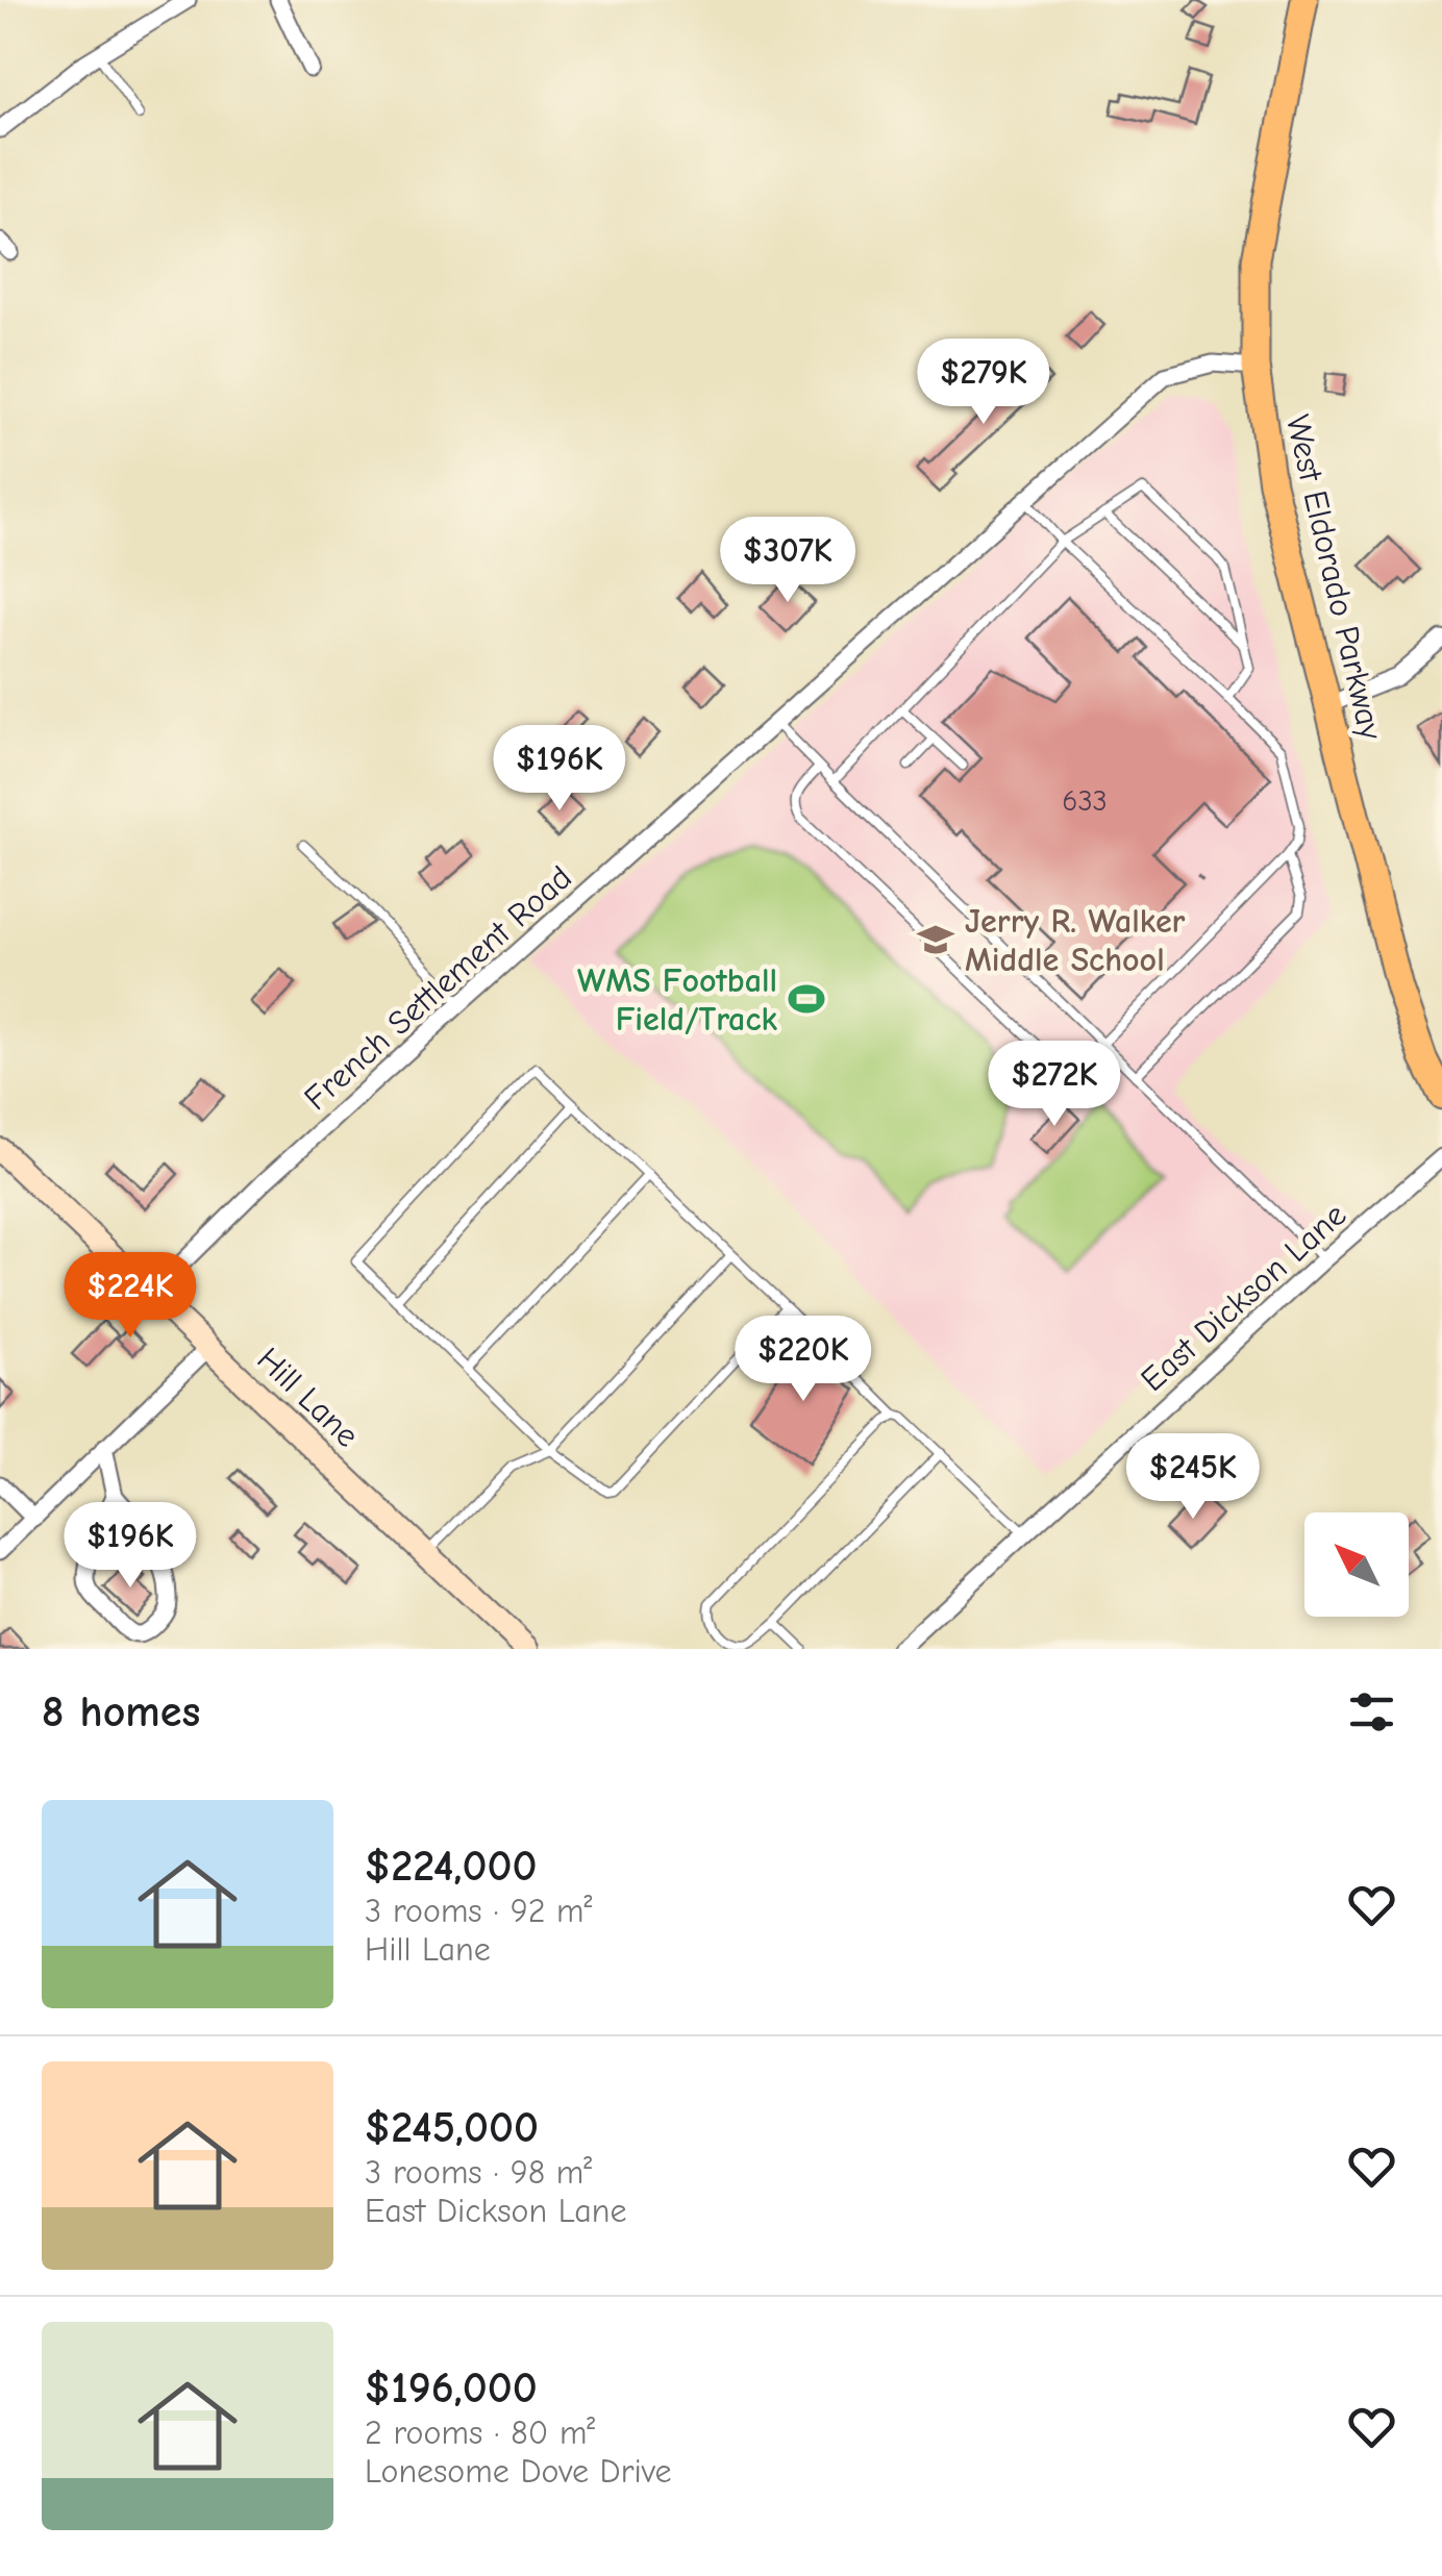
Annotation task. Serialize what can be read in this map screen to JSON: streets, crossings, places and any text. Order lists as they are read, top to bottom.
{
  "streets": {
    "main road": ["West Eldorado Parkway"],
    "street": ["French Settlement Road", "East Dickson Lane", "Hill Lane"]
  },
  "crossings": [
    ["West Eldorado Parkway", "French Settlement Road"],
    ["French Settlement Road", "Hill Lane"]
  ],
  "places": {
    "school or university": ["Jerry R. Walker Middle School"],
    "sports": ["WMS Football Field/Track"]
  },
  "house_numbers": ["633"],
  "north": "top left",
  "page": {
    "price": [
      "$279K",
      "$307K",
      "$196K",
      "$272K",
      "$224K",
      "$220K",
      "$245K",
      "$196K"
    ],
    "heading": "8 homes",
    "list": [
      {
        "name": "$224,000",
        "note": "3 rooms · 92 m² · Hill Lane"
      },
      {
        "name": "$245,000",
        "note": "3 rooms · 98 m² · East Dickson Lane"
      },
      {
        "name": "$196,000",
        "note": "2 rooms · 80 m² · Lonesome Dove Drive"
      }
    ]
  }
}
